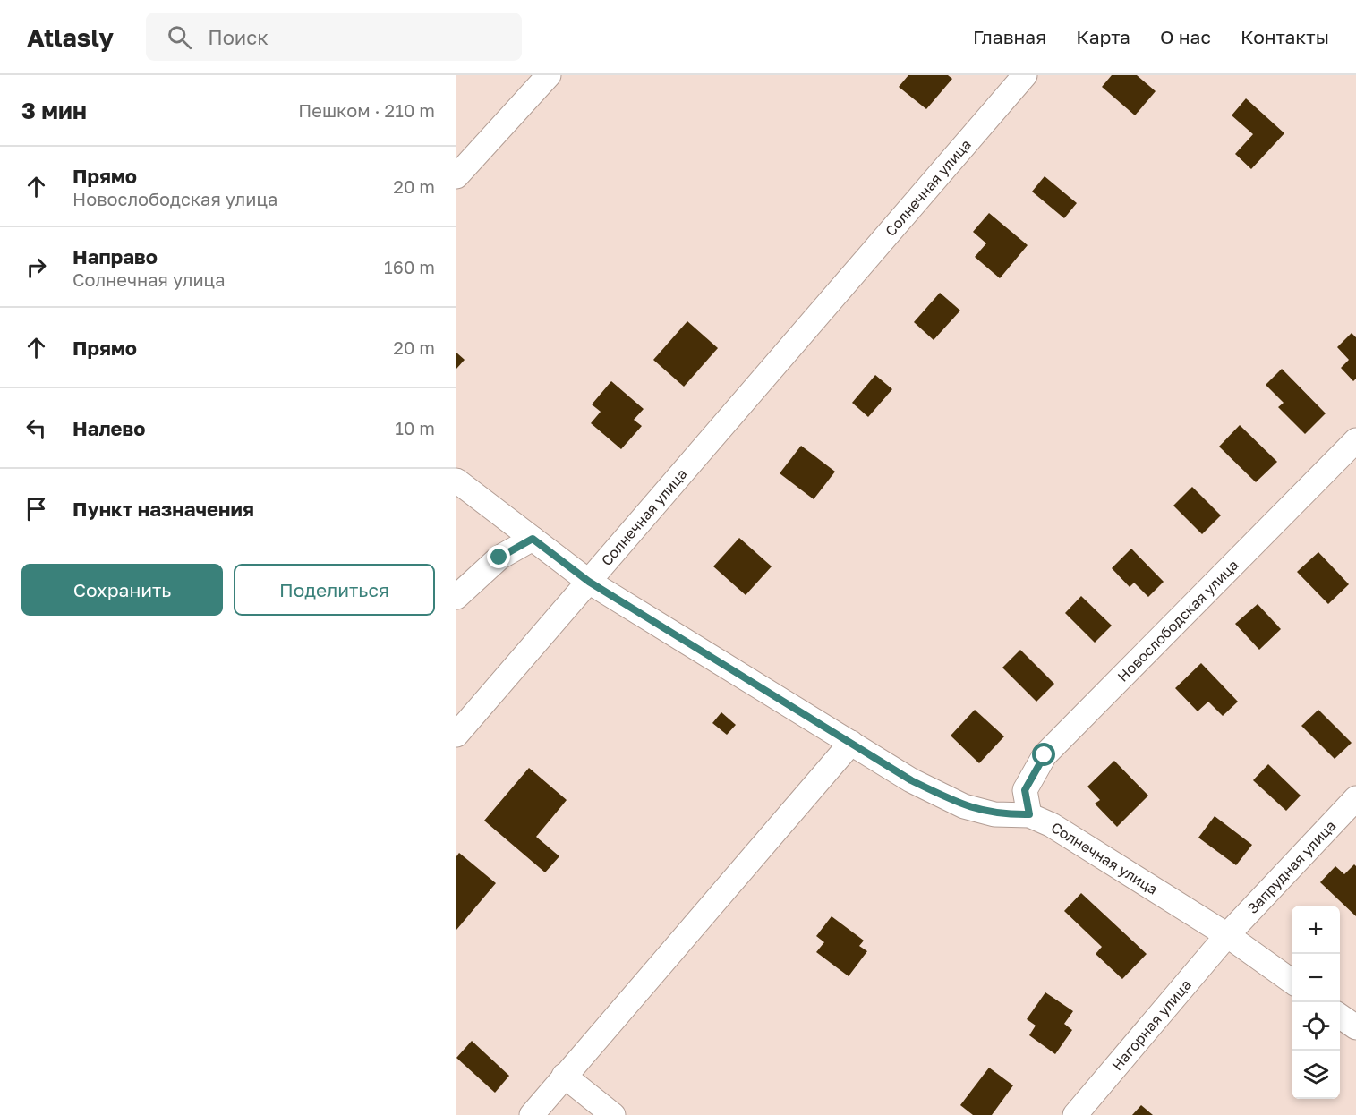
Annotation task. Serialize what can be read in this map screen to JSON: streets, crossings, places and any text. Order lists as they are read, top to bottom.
{
  "streets": {
    "street": [
      "Солнечная улица",
      "Новослободская улица",
      "Запрудная улица",
      "Нагорная улица"
    ]
  },
  "crossings": [
    ["Солнечная улица", "Новослободская улица"],
    ["Солнечная улица", "Запрудная улица"],
    ["Солнечная улица", "Нагорная улица"],
    ["Запрудная улица", "Нагорная улица"]
  ],
  "page": {
    "header": "Atlasly",
    "search": "Поиск",
    "nav": [
      "Главная",
      "Карта",
      "О нас",
      "Контакты"
    ],
    "heading": ["3 мин", "Пешком · 210 m"],
    "list": [
      ["Прямо", "Новослободская улица", "20 m"],
      ["Направо", "Солнечная улица", "160 m"],
      ["Прямо", "20 m"],
      ["Налево", "10 m"],
      "Пункт назначения"
    ],
    "buttons": ["Сохранить", "Поделиться"],
    "map_buttons": ["+", "−"]
  }
}
